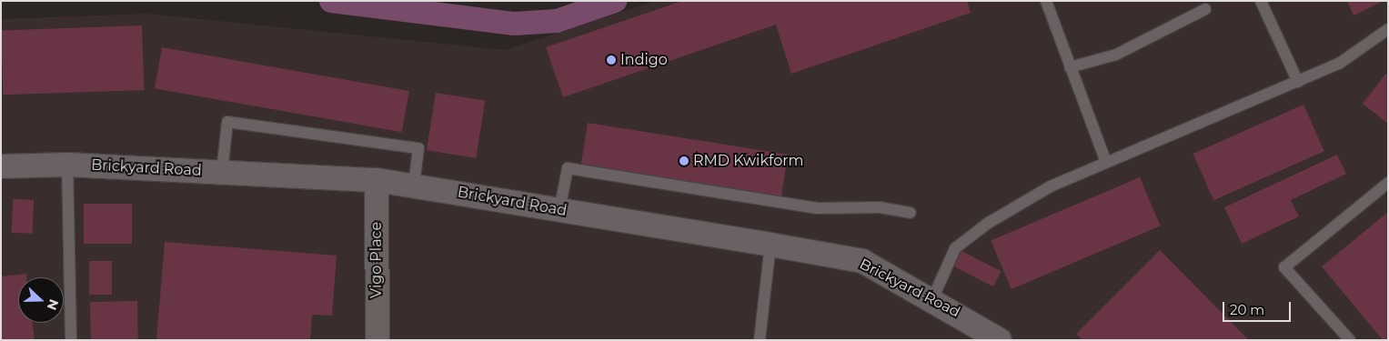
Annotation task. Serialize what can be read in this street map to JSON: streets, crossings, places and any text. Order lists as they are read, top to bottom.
{
  "streets": {
    "street": ["Brickyard Road", "Vigo Place"]
  },
  "crossings": [
    ["Brickyard Road", "Vigo Place"]
  ],
  "places": ["Indigo", "RMD Kwikform"],
  "scale_bar": "20 m",
  "north": "right"
}
